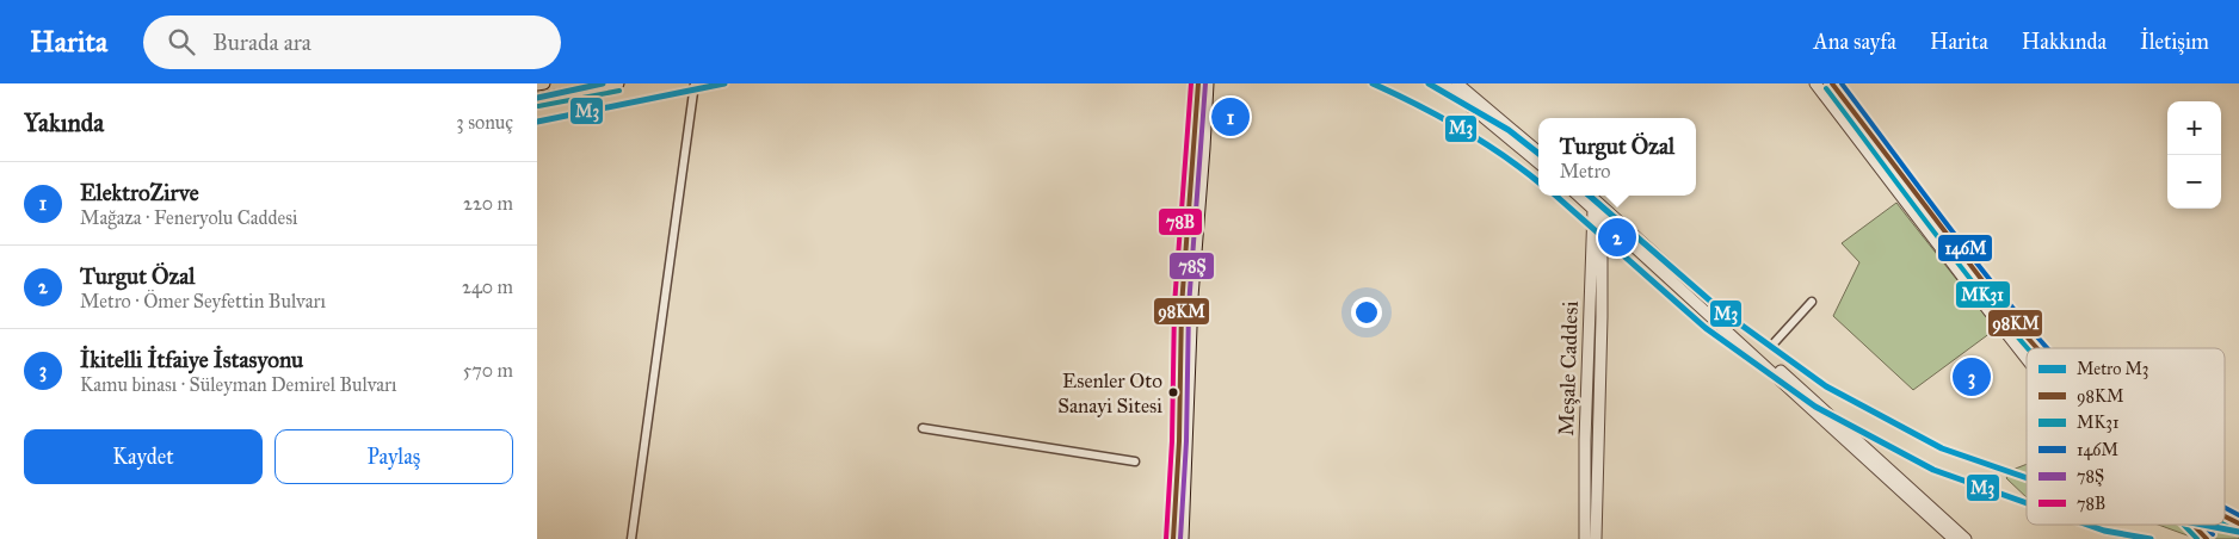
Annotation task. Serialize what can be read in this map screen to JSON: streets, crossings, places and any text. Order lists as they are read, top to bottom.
{
  "streets": {
    "street": ["Meşale Caddesi"]
  },
  "places": ["Esenler Oto Sanayi Sitesi"],
  "lines": [
    "metro line M3",
    "transit line 98KM",
    "transit line 146M",
    "transit line 78Ş",
    "transit line 78B",
    "transit line MK31"
  ],
  "legend": [
    "Metro M3",
    "98KM",
    "MK31",
    "146M",
    "78Ş",
    "78B"
  ],
  "page": {
    "header": "Harita",
    "search": "Burada ara",
    "nav": [
      "Ana sayfa",
      "Harita",
      "Hakkında",
      "İletişim"
    ],
    "heading": ["Yakında", "3 sonuç"],
    "pins": ["1", "2", "3"],
    "map_buttons": ["+", "−"],
    "popup": ["Turgut Özal", "Metro"],
    "list": [
      {
        "mark": "1",
        "name": "ElektroZirve",
        "note": "Mağaza · Feneryolu Caddesi",
        "value": "220 m"
      },
      {
        "mark": "2",
        "name": "Turgut Özal",
        "note": "Metro · Ömer Seyfettin Bulvarı",
        "value": "240 m"
      },
      {
        "mark": "3",
        "name": "İkitelli İtfaiye İstasyonu",
        "note": "Kamu binası · Süleyman Demirel Bulvarı",
        "value": "570 m"
      }
    ],
    "buttons": ["Kaydet", "Paylaş"]
  }
}
